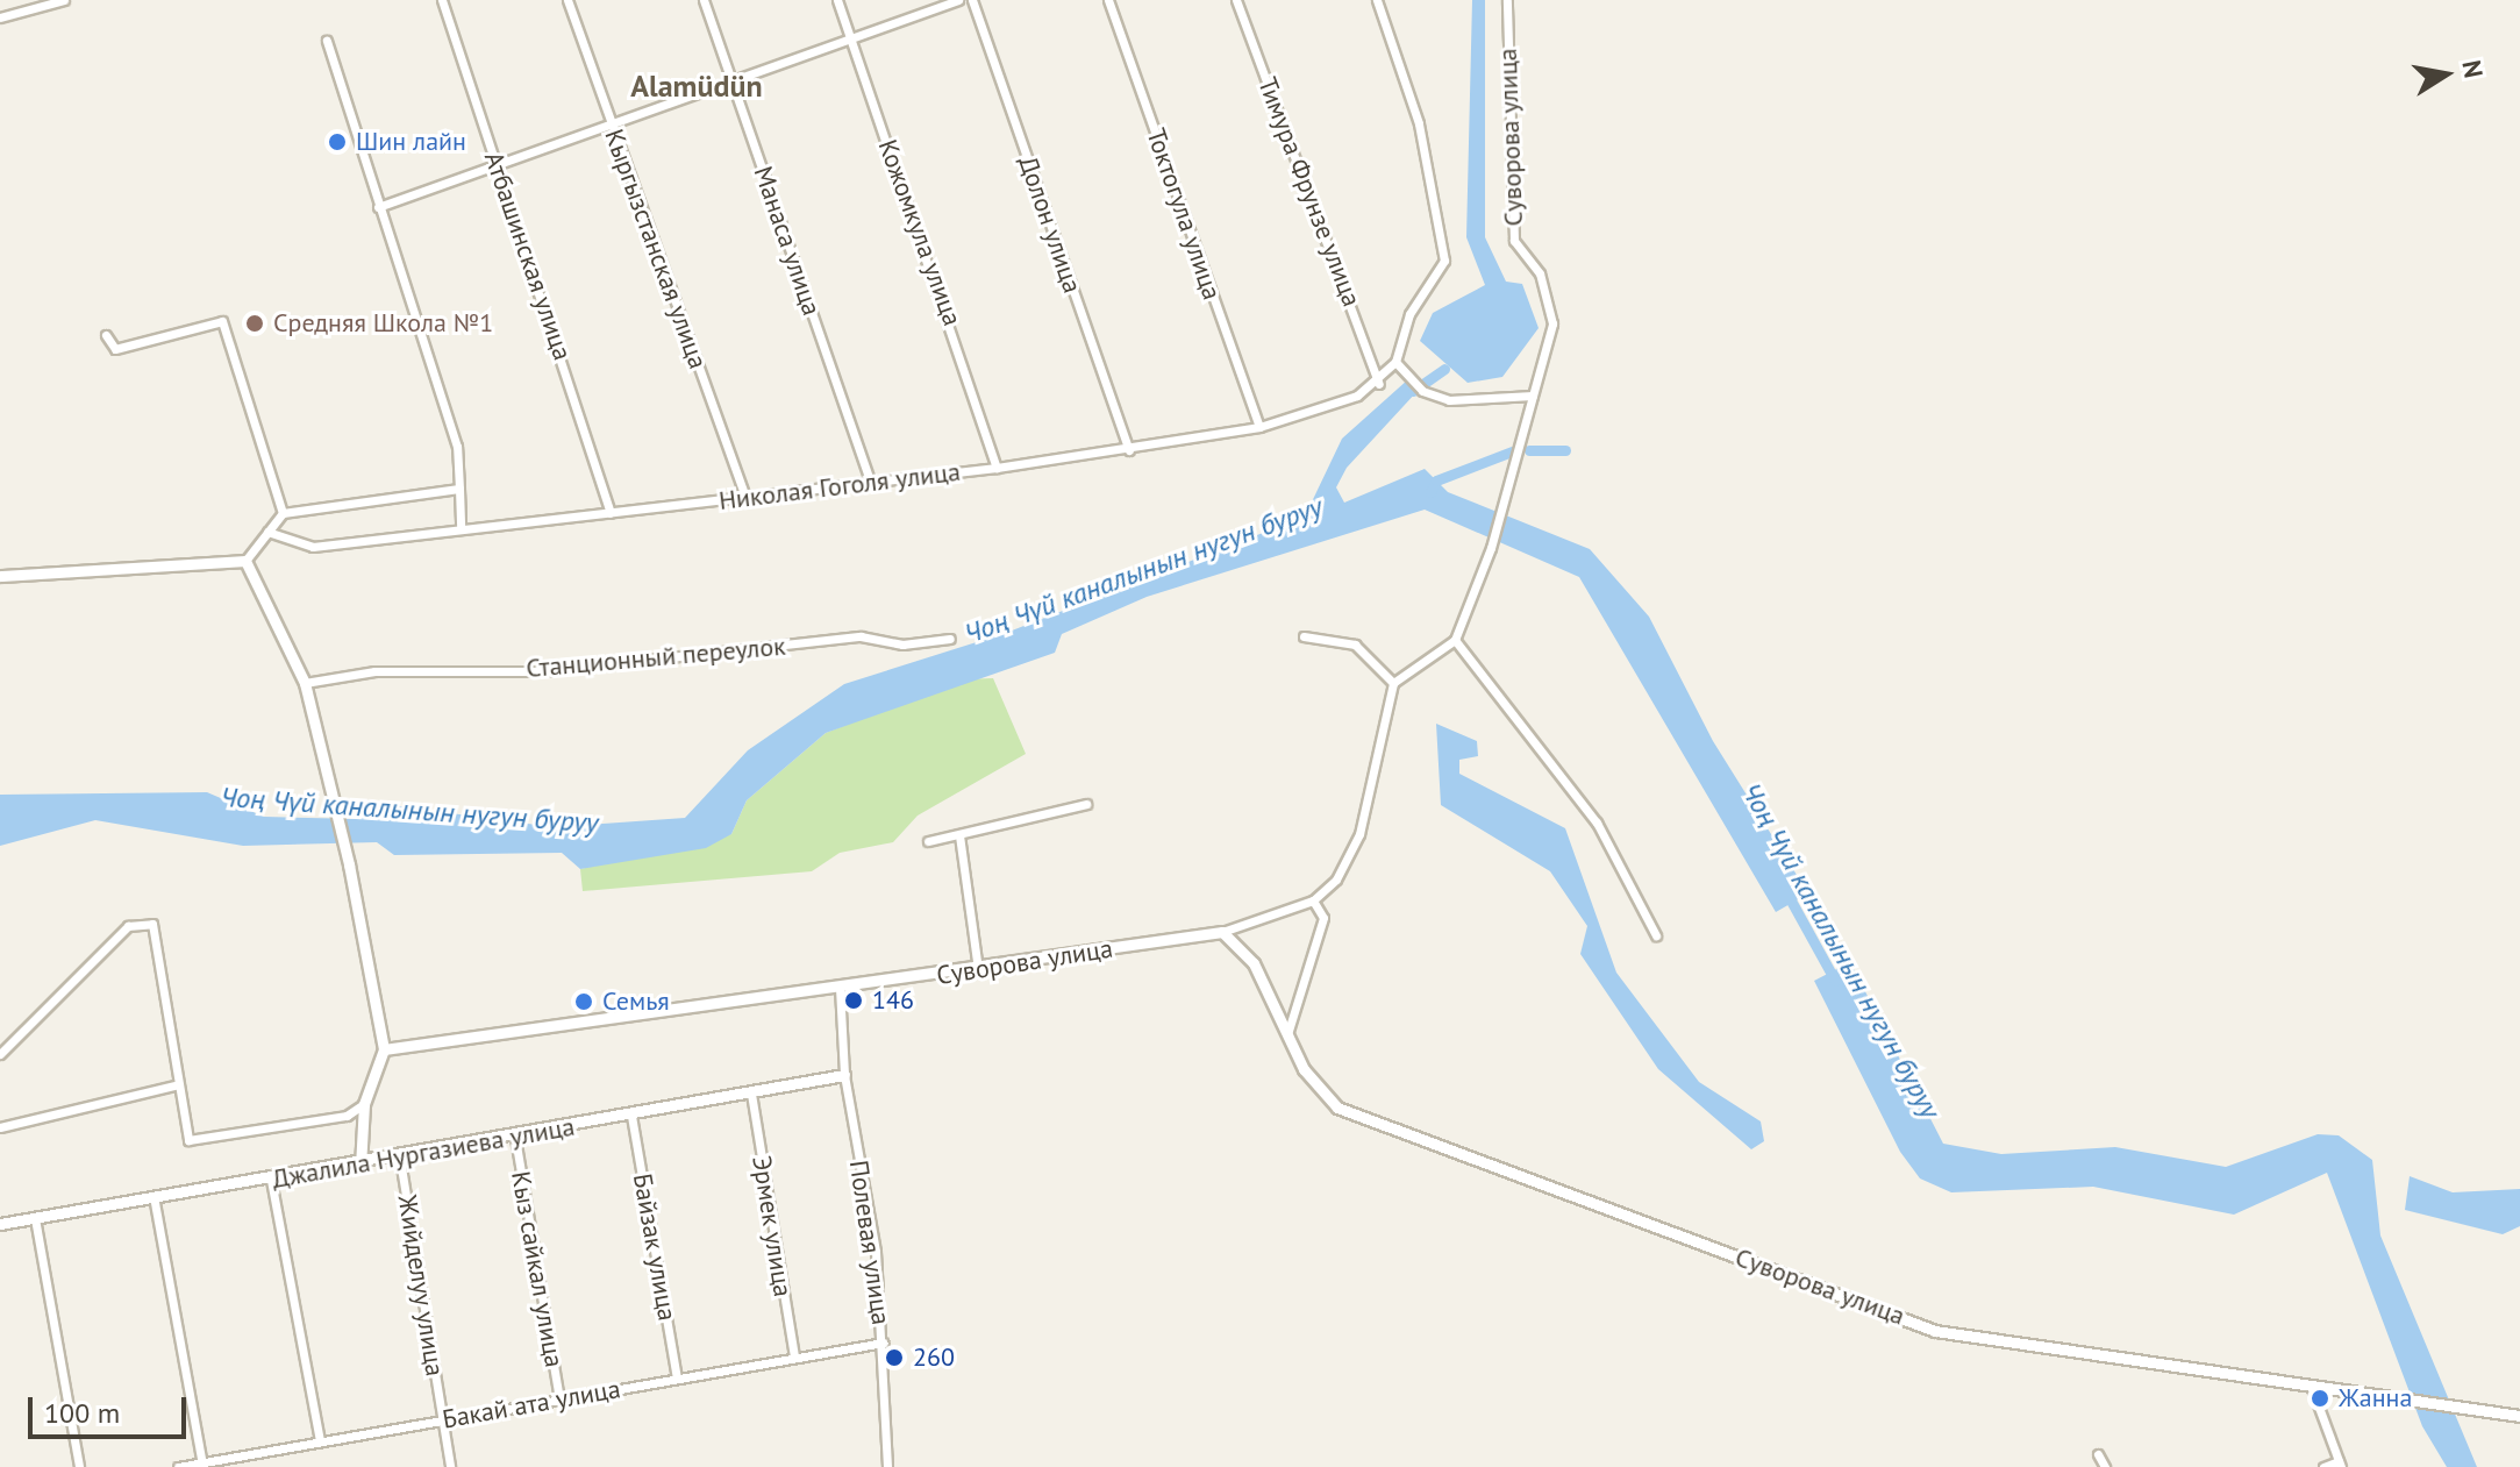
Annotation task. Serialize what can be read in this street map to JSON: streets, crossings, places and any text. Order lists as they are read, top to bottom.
{
  "streets": {
    "street": [
      "Суворова улица",
      "Тимура Фрунзе улица",
      "Токтогула улица",
      "Долон улица",
      "Кожомкула улица",
      "Манаса улица",
      "Кыргызстанская улица",
      "Атбашинская улица",
      "Николая Гоголя улица",
      "Станционный переулок",
      "Джалила Нургазиева улица",
      "Эрмек улица",
      "Полевая улица",
      "Байзак улица",
      "Кыз сайкал улица",
      "Жийделуу улица",
      "Бакай ата улица"
    ]
  },
  "crossings": [
    ["Суворова улица", "Полевая улица"],
    ["Тимура Фрунзе улица", "Николая Гоголя улица"],
    ["Токтогула улица", "Николая Гоголя улица"],
    ["Долон улица", "Николая Гоголя улица"],
    ["Кожомкула улица", "Николая Гоголя улица"],
    ["Манаса улица", "Николая Гоголя улица"],
    ["Кыргызстанская улица", "Николая Гоголя улица"],
    ["Атбашинская улица", "Николая Гоголя улица"],
    ["Джалила Нургазиева улица", "Эрмек улица"],
    ["Джалила Нургазиева улица", "Полевая улица"],
    ["Джалила Нургазиева улица", "Байзак улица"],
    ["Джалила Нургазиева улица", "Кыз сайкал улица"],
    ["Джалила Нургазиева улица", "Жийделуу улица"],
    ["Эрмек улица", "Бакай ата улица"],
    ["Полевая улица", "Бакай ата улица"],
    ["Байзак улица", "Бакай ата улица"],
    ["Кыз сайкал улица", "Бакай ата улица"],
    ["Жийделуу улица", "Бакай ата улица"]
  ],
  "districts": ["Alamüdün"],
  "water": ["Чоң Чүй каналынын нугун буруу"],
  "places": [
    "Шин лайн",
    "Средняя Школа №1",
    "146",
    "Семья",
    "260",
    "Жанна"
  ],
  "scale_bar": "100 m",
  "north": "right"
}
